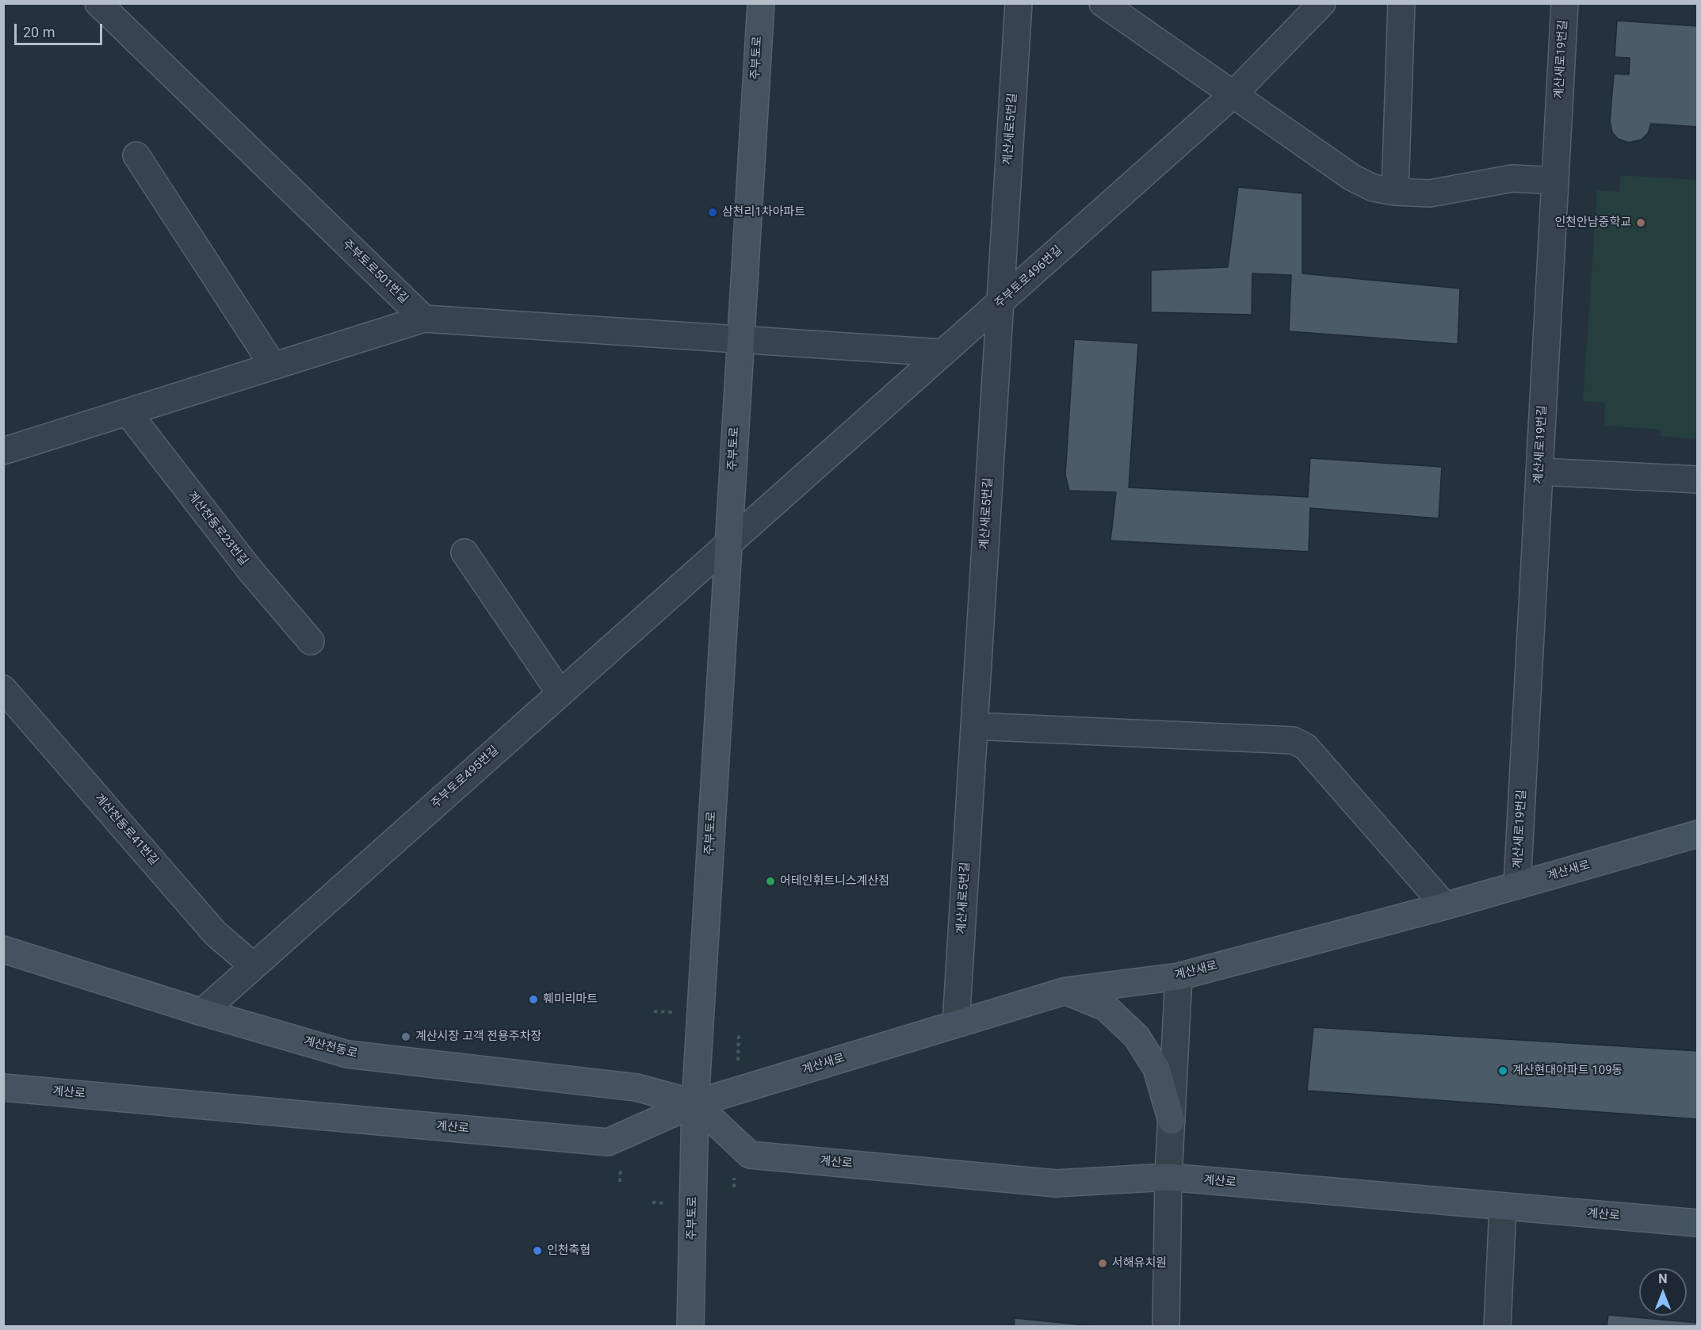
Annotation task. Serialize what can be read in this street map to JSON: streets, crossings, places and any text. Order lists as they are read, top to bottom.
{
  "streets": {
    "street": [
      "주부토로",
      "계산새로19번길",
      "계산새로5번길",
      "주부토로501번길",
      "주부토로496번길",
      "계산천동로23번길",
      "주부토로495번길",
      "계산천동로41번길",
      "계산새로",
      "계산천동로",
      "계산로"
    ]
  },
  "crossings": [
    ["주부토로", "주부토로496번길"],
    ["주부토로", "주부토로495번길"],
    ["주부토로", "계산새로"],
    ["주부토로", "계산천동로"],
    ["주부토로", "계산로"],
    ["계산새로19번길", "계산새로"],
    ["계산새로5번길", "주부토로496번길"],
    ["계산새로5번길", "계산새로"],
    ["주부토로496번길", "주부토로495번길"],
    ["주부토로495번길", "계산천동로41번길"],
    ["주부토로495번길", "계산천동로"],
    ["계산새로", "계산천동로"],
    ["계산새로", "계산로"],
    ["계산천동로", "계산로"]
  ],
  "places": [
    "삼천리1차아파트",
    "인천안남중학교",
    "어테인휘트니스계산점",
    "훼미리마트",
    "계산시장 고객 전용주차장",
    "계산현대아파트 109동",
    "인천축협",
    "서해유치원"
  ],
  "scale_bar": "20 m",
  "north": "top"
}
